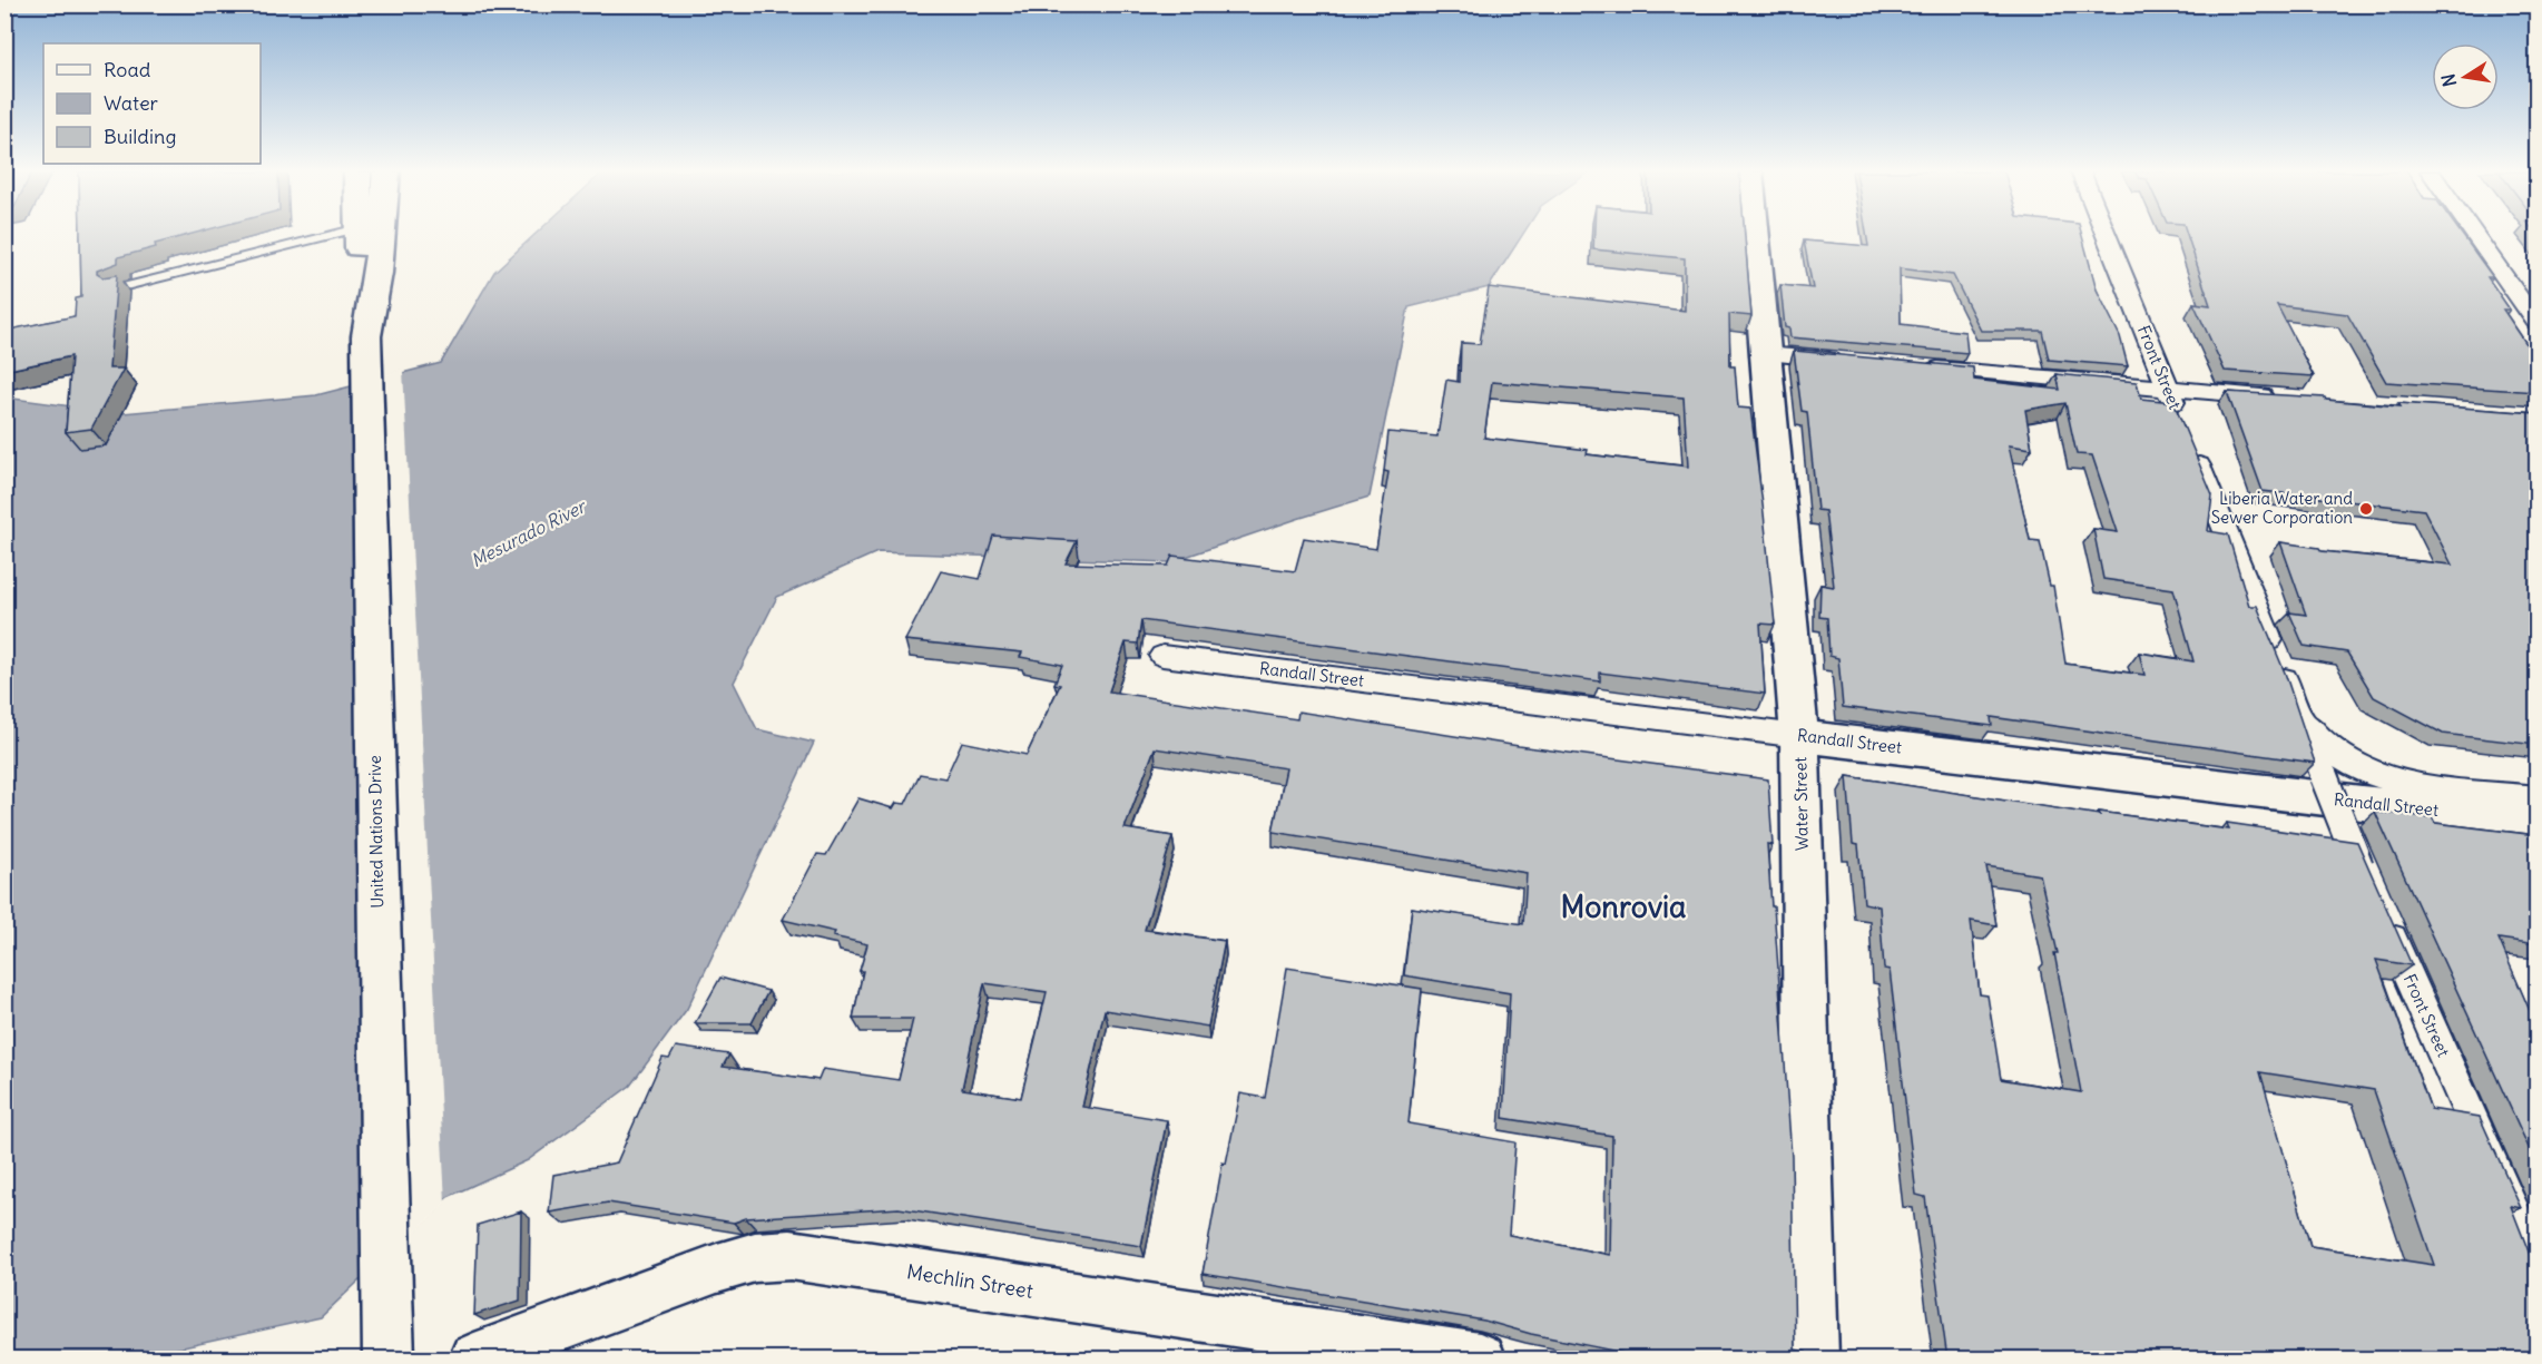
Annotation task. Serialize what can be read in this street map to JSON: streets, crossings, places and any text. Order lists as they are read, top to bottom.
{
  "streets": {
    "street": [
      "Front Street",
      "Randall Street",
      "Water Street",
      "United Nations Drive",
      "Mechlin Street"
    ]
  },
  "crossings": [
    ["Randall Street", "Water Street"]
  ],
  "districts": ["Monrovia"],
  "water": ["Mesurado River"],
  "places": ["Liberia Water and Sewer Corporation"],
  "legend": ["Road", "Water", "Building"],
  "north": "left"
}
